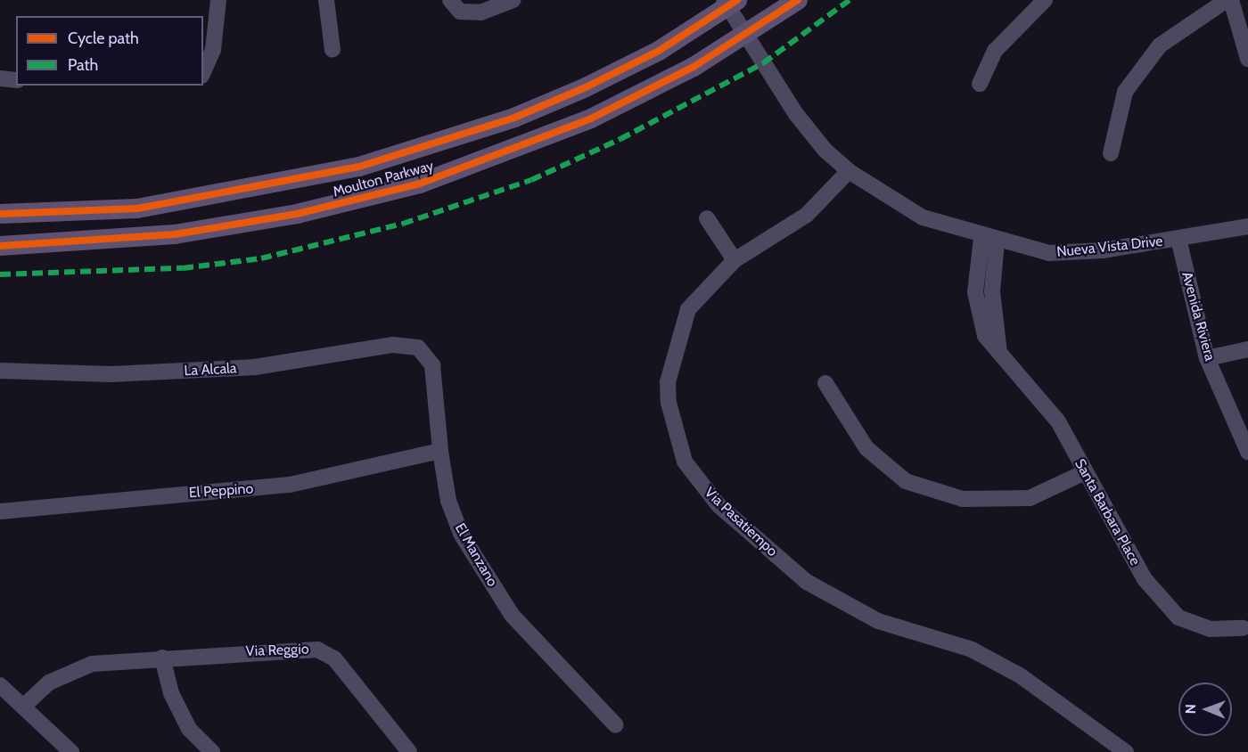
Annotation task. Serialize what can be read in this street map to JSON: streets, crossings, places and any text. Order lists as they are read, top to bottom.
{
  "streets": {
    "main road": ["Moulton Parkway"],
    "street": [
      "Nueva Vista Drive",
      "Avenida Riviera",
      "La Alcala",
      "El Peppino",
      "Santa Barbara Place",
      "Via Pasatiempo",
      "El Manzano",
      "Via Reggio"
    ]
  },
  "crossings": [
    ["Moulton Parkway", "Nueva Vista Drive"],
    ["Nueva Vista Drive", "Avenida Riviera"],
    ["Nueva Vista Drive", "Santa Barbara Place"],
    ["Nueva Vista Drive", "Via Pasatiempo"],
    ["La Alcala", "El Manzano"],
    ["El Peppino", "El Manzano"]
  ],
  "legend": ["Cycle path", "Path"],
  "north": "left"
}
